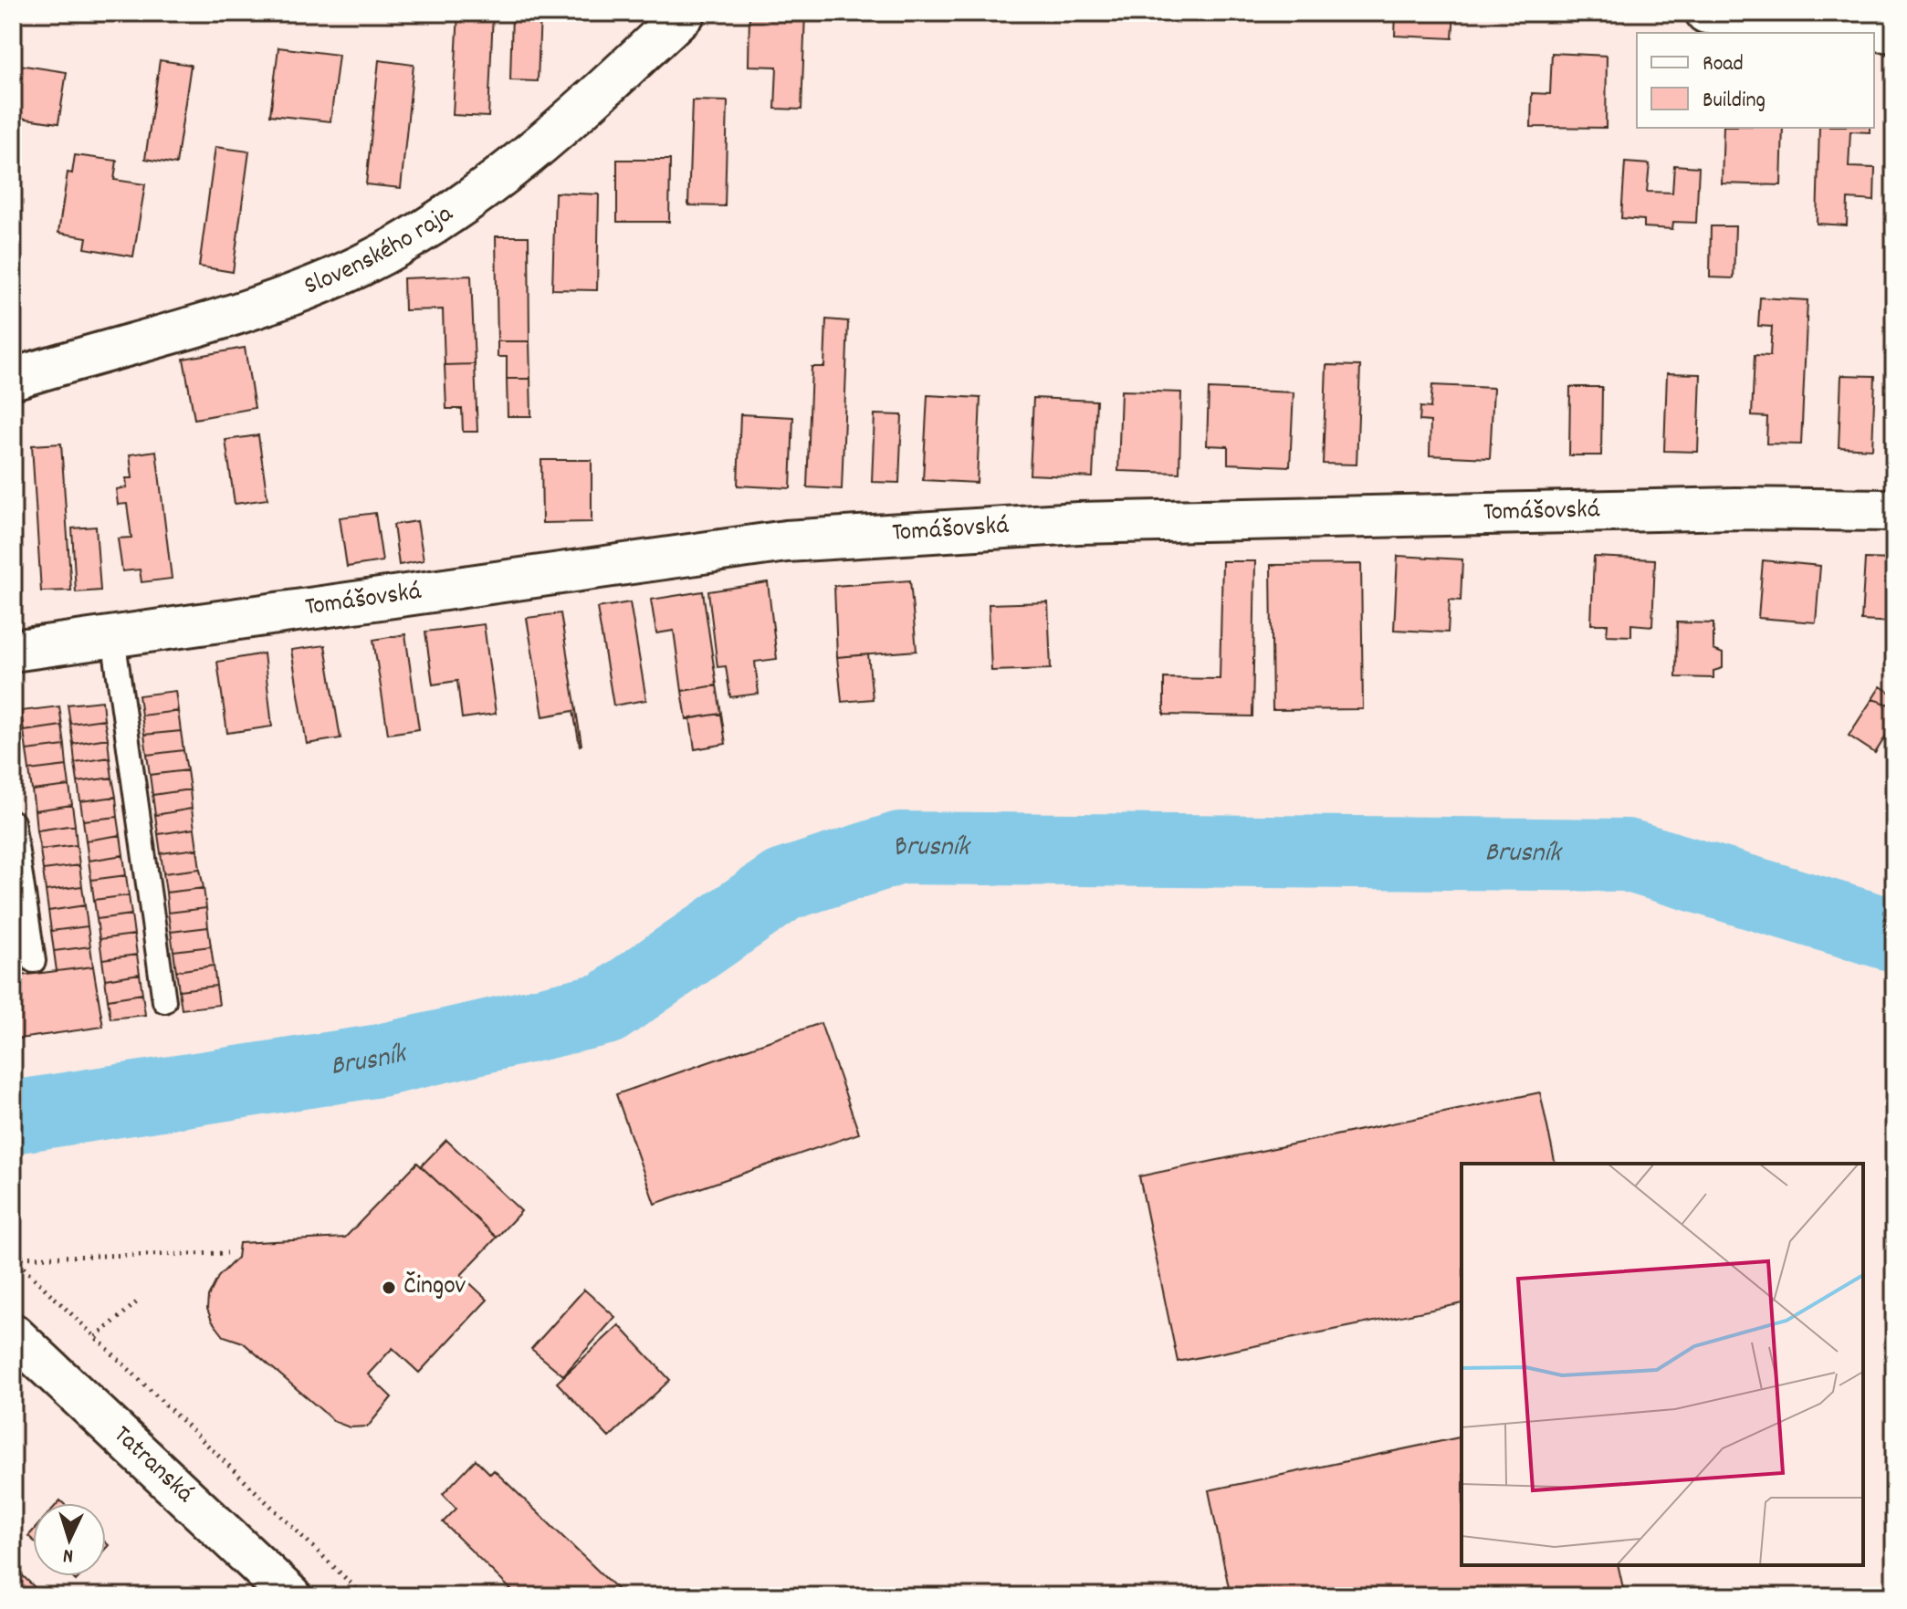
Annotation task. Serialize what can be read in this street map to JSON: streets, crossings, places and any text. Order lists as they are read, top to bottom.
{
  "streets": {
    "street": ["Slovenského raja", "Tomášovská", "Tatranská"]
  },
  "water": ["Brusník"],
  "places": ["Čingov"],
  "legend": ["Road", "Building"],
  "north": "bottom"
}
